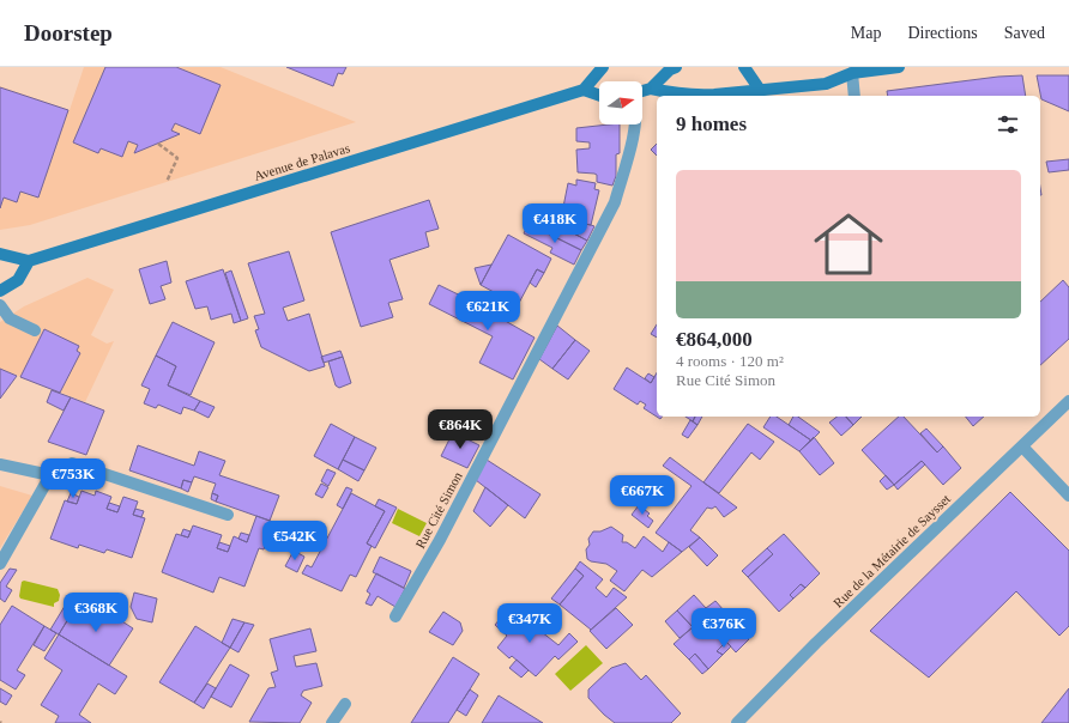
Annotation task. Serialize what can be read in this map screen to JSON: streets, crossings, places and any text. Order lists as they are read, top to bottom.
{
  "streets": {
    "main road": ["Avenue de Palavas"],
    "street": ["Rue Cité Simon", "Rue de la Métairie de Saysset"]
  },
  "north": "right",
  "page": {
    "header": "Doorstep",
    "nav": ["Map", "Directions", "Saved"],
    "heading": "9 homes",
    "list": [
      {
        "name": "€864,000",
        "note": "4 rooms · 120 m² · Rue Cité Simon"
      }
    ],
    "price": [
      "€418K",
      "€621K",
      "€864K",
      "€753K",
      "€667K",
      "€542K",
      "€368K",
      "€347K",
      "€376K"
    ]
  }
}
